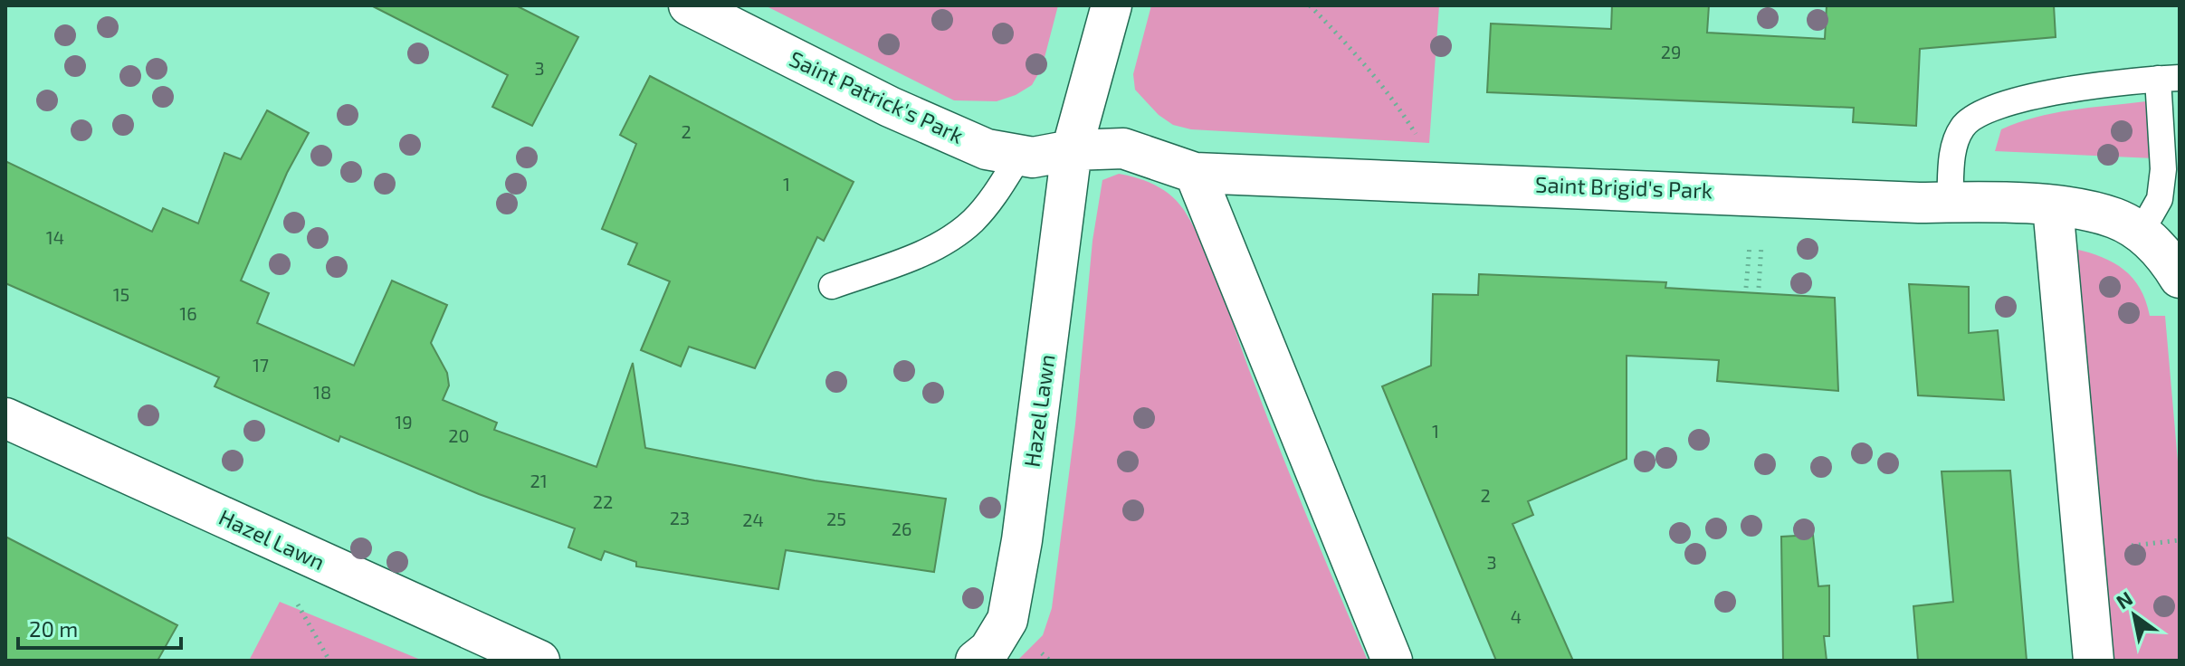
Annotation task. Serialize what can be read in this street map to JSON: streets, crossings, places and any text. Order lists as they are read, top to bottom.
{
  "streets": {
    "street": ["Saint Patrick's Park", "Saint Brigid's Park", "Hazel Lawn"]
  },
  "crossings": [
    ["Saint Patrick's Park", "Saint Brigid's Park"],
    ["Saint Patrick's Park", "Hazel Lawn"],
    ["Saint Brigid's Park", "Hazel Lawn"]
  ],
  "house_numbers": [
    "29",
    "3",
    "2",
    "1",
    "14",
    "15",
    "16",
    "17",
    "18",
    "19",
    "1",
    "20",
    "21",
    "2",
    "22",
    "23",
    "25",
    "24",
    "26",
    "3",
    "4"
  ],
  "scale_bar": "20 m",
  "north": "top left"
}
